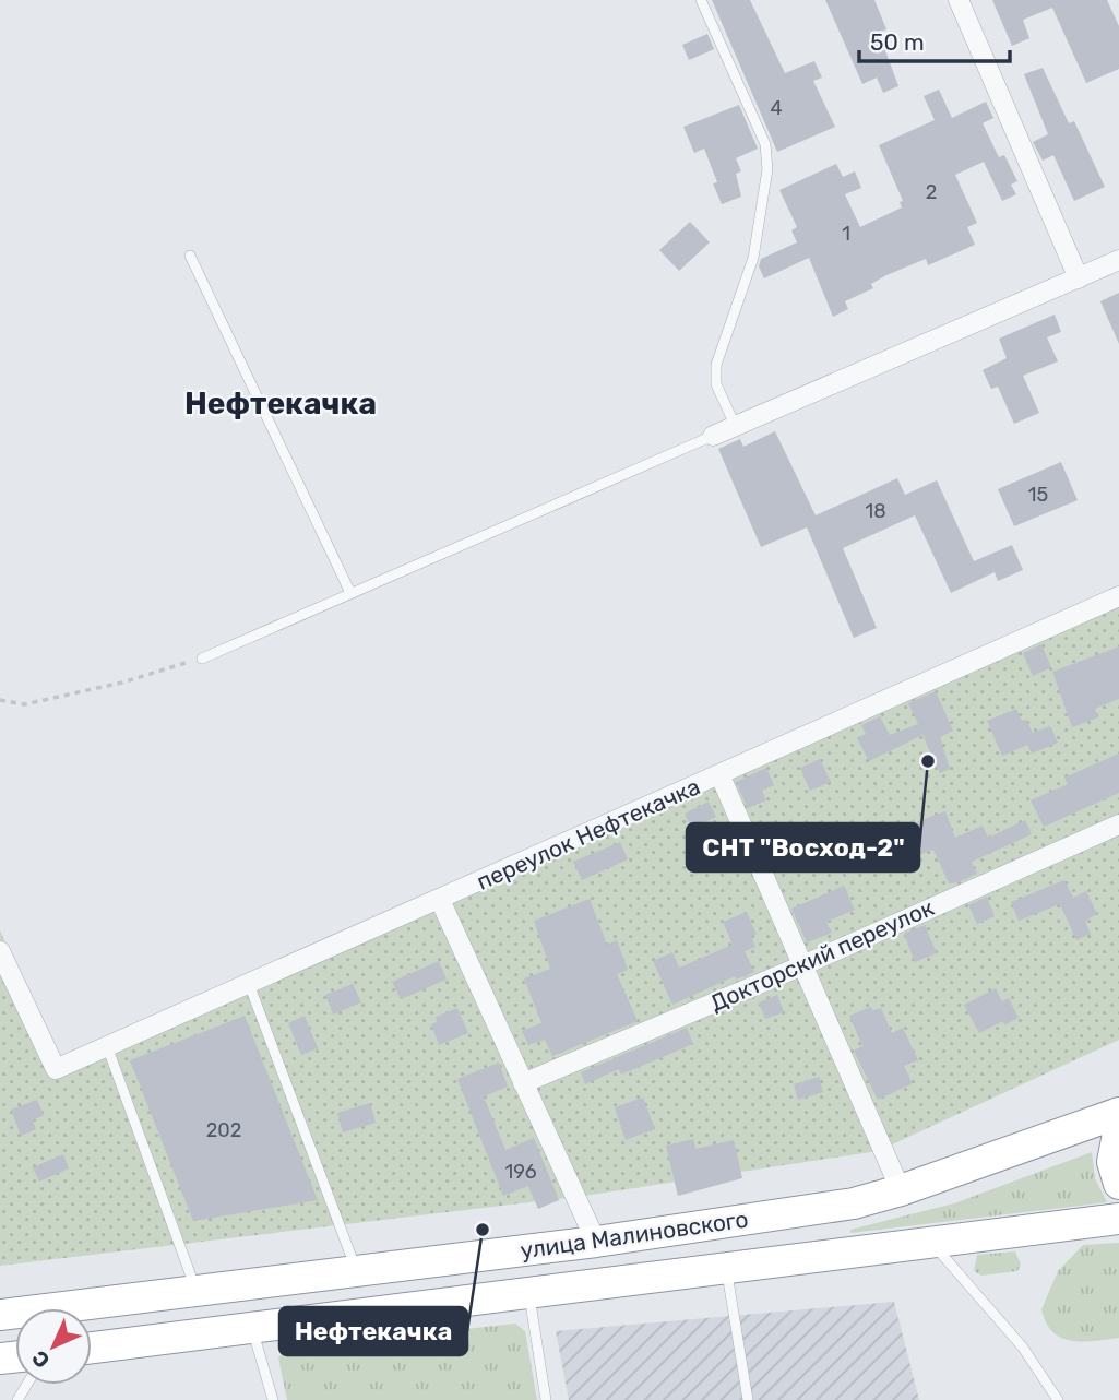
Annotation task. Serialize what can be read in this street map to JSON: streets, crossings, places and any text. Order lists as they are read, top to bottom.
{
  "streets": {
    "highway": ["улица Малиновского"],
    "street": ["переулок Нефтекачка", "Докторский переулок"]
  },
  "districts": ["Нефтекачка"],
  "places": ["СНТ \"Восход-2\"", "Нефтекачка"],
  "house_numbers": [
    "4",
    "2",
    "1",
    "15",
    "18",
    "202",
    "196"
  ],
  "scale_bar": "50 m",
  "north": "bottom left"
}
